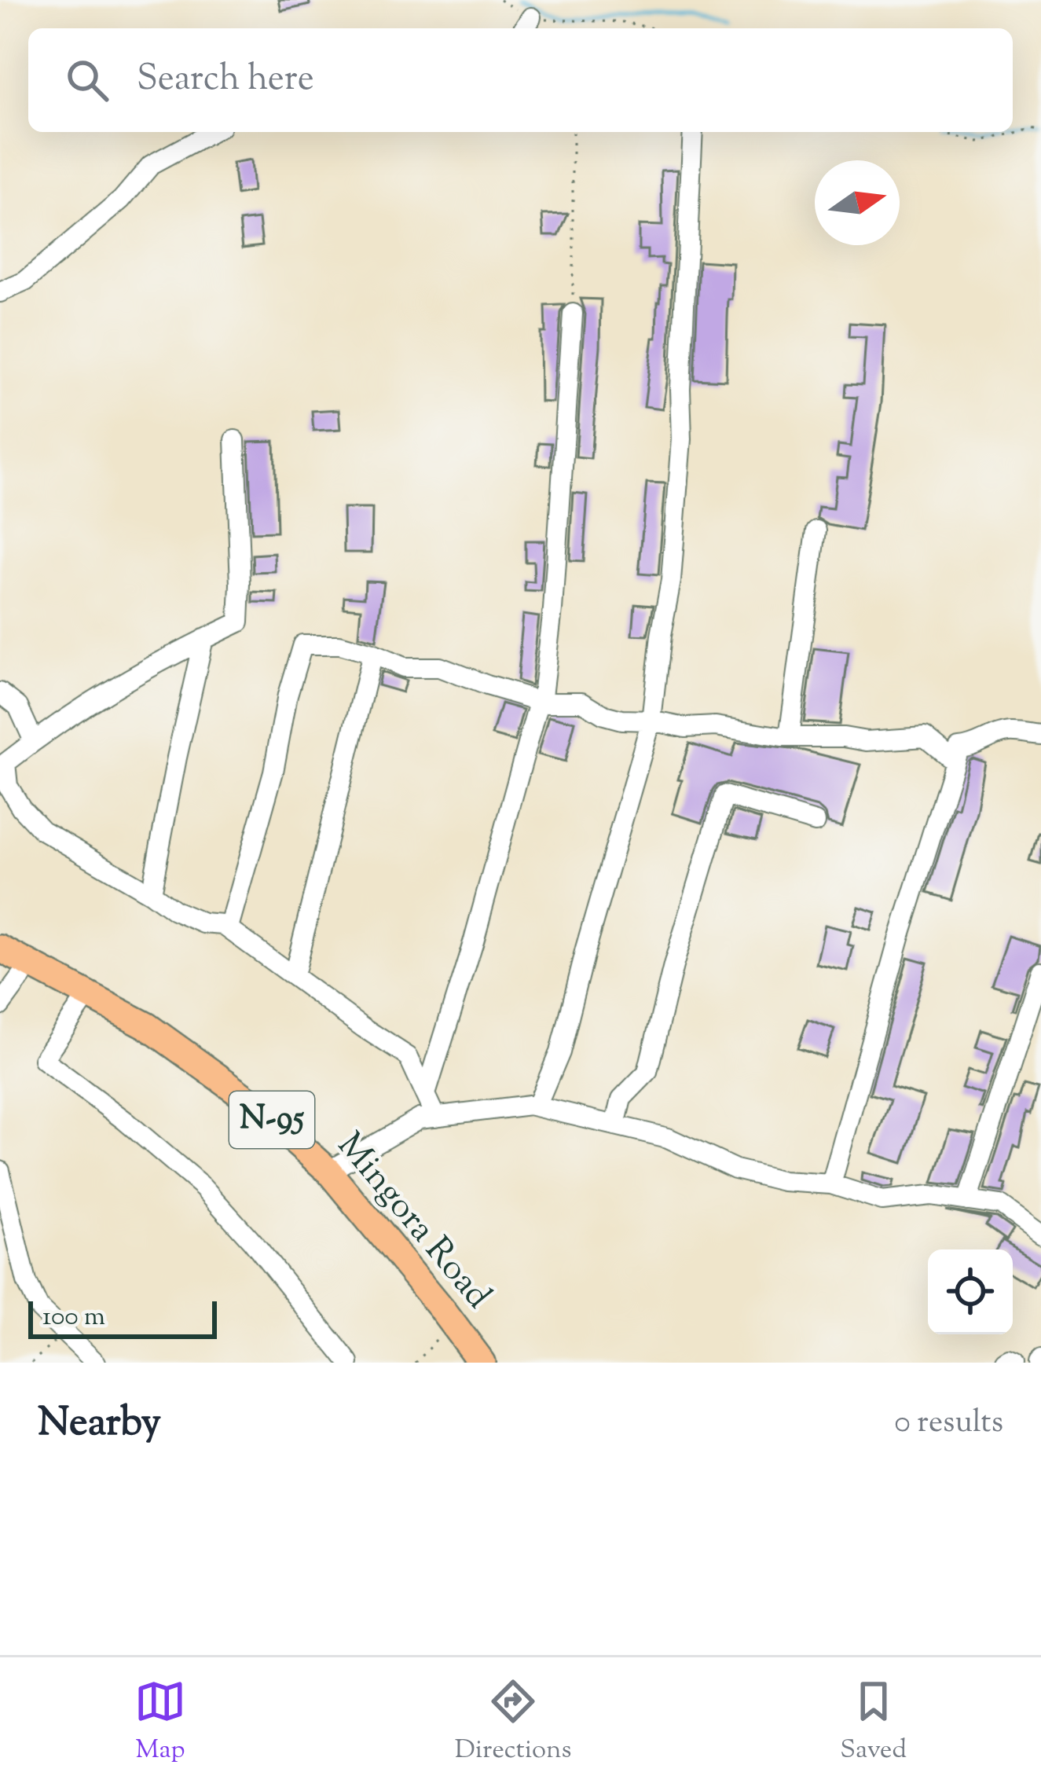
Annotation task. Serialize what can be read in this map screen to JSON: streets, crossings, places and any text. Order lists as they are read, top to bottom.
{
  "streets": {
    "highway": ["N-95", "Mingora Road"]
  },
  "scale_bar": "100 m",
  "north": "right",
  "page": {
    "search": "Search here",
    "scale": "100 m",
    "heading": ["Nearby", "0 results"],
    "nav": ["Map", "Directions", "Saved"]
  }
}
